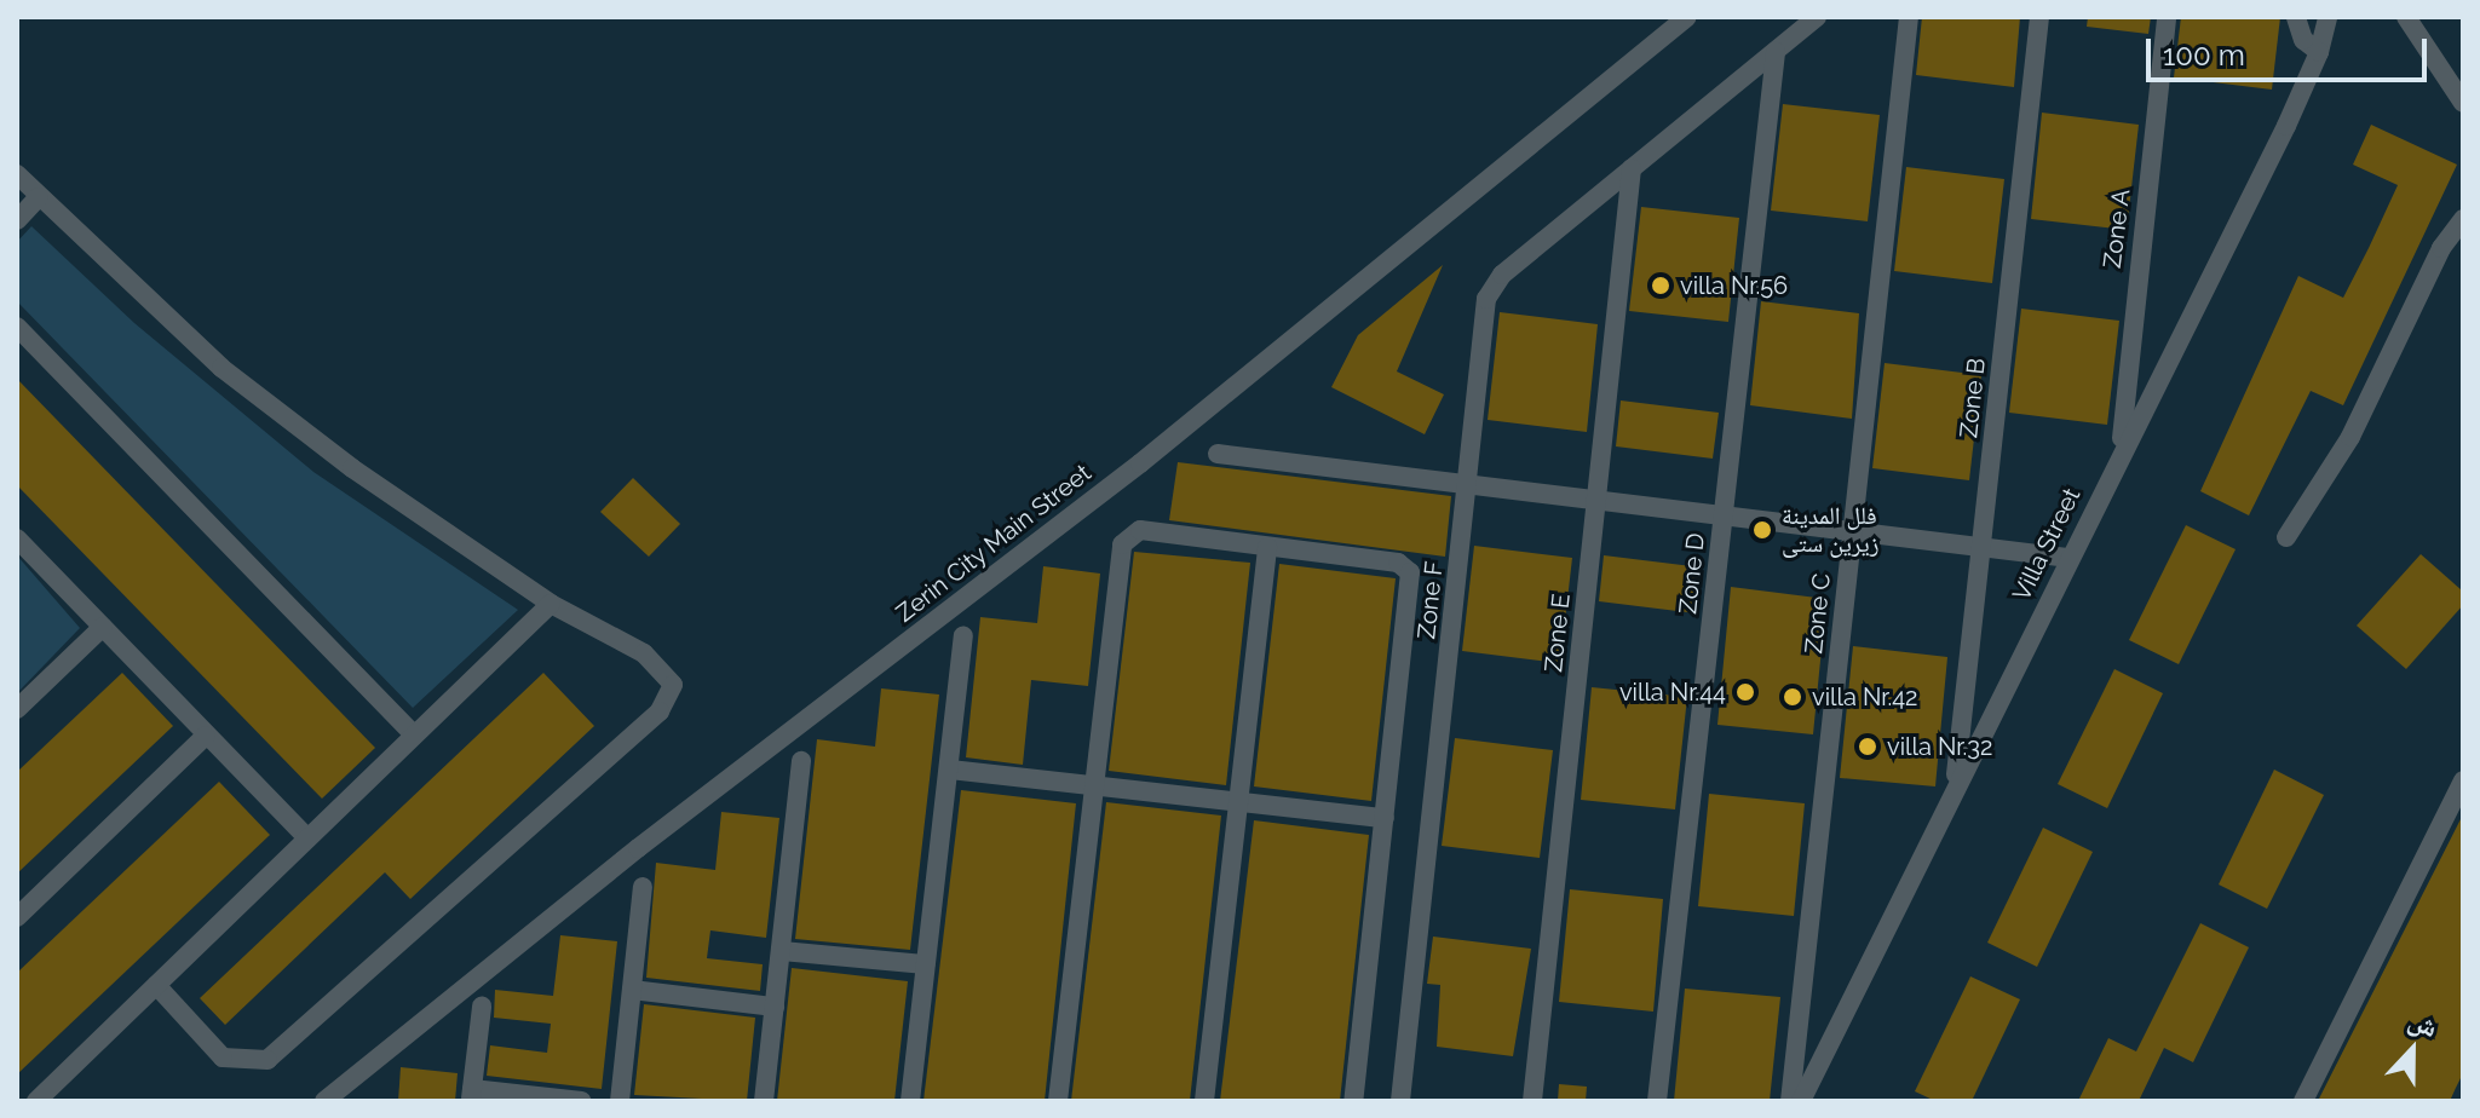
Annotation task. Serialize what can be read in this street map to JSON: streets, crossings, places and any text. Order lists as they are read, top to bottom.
{
  "streets": {
    "street": [
      "Zone A",
      "Zone B",
      "Zerin City Main Street",
      "Villa Street",
      "Zone D",
      "Zone F",
      "Zone C",
      "Zone E"
    ]
  },
  "crossings": [
    ["Zone A", "Villa Street"],
    ["Zone B", "Villa Street"],
    ["Zone F", "Zone E"]
  ],
  "places": [
    "villa Nr.56",
    "فلل المدينة زیرین ستی",
    "villa Nr.44",
    "villa Nr.42",
    "villa Nr.32"
  ],
  "scale_bar": "100 m",
  "north": "top"
}
